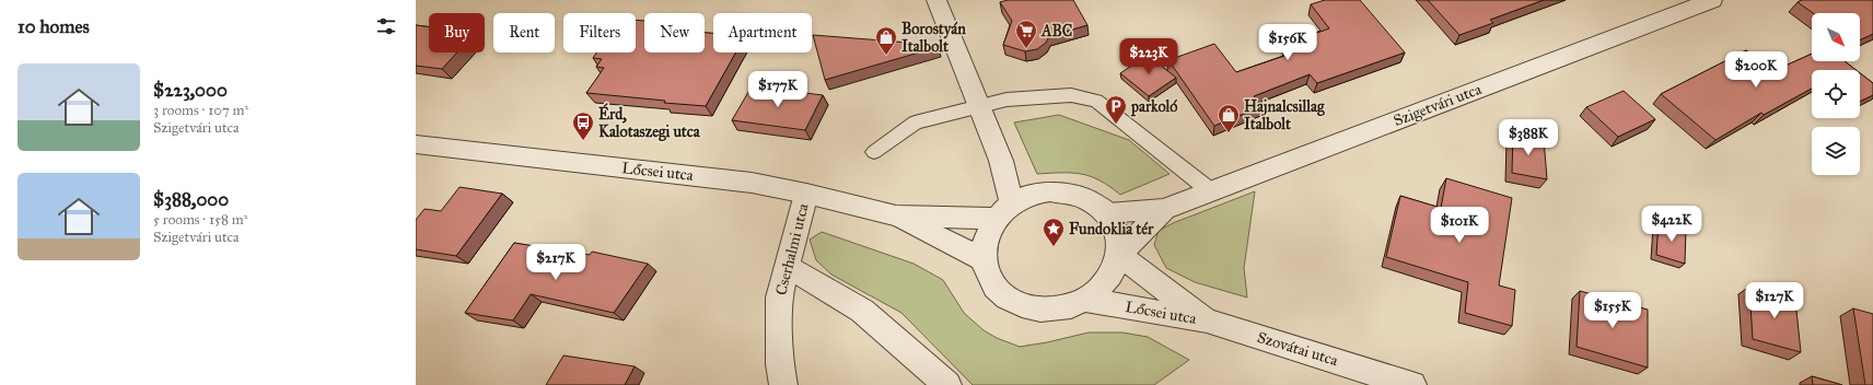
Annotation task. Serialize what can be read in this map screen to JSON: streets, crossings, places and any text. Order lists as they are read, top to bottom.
{
  "streets": {
    "street": [
      "Szigetvári utca",
      "Lőcsei utca",
      "Cserhalmi utca",
      "Szovátai utca"
    ]
  },
  "crossings": [
    ["Szigetvári utca", "Lőcsei utca"],
    ["Lőcsei utca", "Cserhalmi utca"],
    ["Lőcsei utca", "Szovátai utca"]
  ],
  "places": {
    "supermarket": ["ABC"],
    "shop": ["Borostyán Italbolt", "Hajnalcsillag Italbolt"],
    "parking": ["parkoló"],
    "bus stop": ["Érd, Kalotaszegi utca"],
    "place": ["Fundoklia tér"]
  },
  "north": "bottom right",
  "page": {
    "heading": "10 homes",
    "chip": [
      "Buy",
      "Rent",
      "Filters",
      "New",
      "Apartment"
    ],
    "price": [
      "$156K",
      "$223K",
      "$200K",
      "$177K",
      "$388K",
      "$422K",
      "$101K",
      "$217K",
      "$127K",
      "$155K"
    ],
    "list": [
      {
        "name": "$223,000",
        "note": "3 rooms · 107 m² · Szigetvári utca"
      },
      {
        "name": "$388,000",
        "note": "5 rooms · 158 m² · Szigetvári utca"
      }
    ]
  }
}
